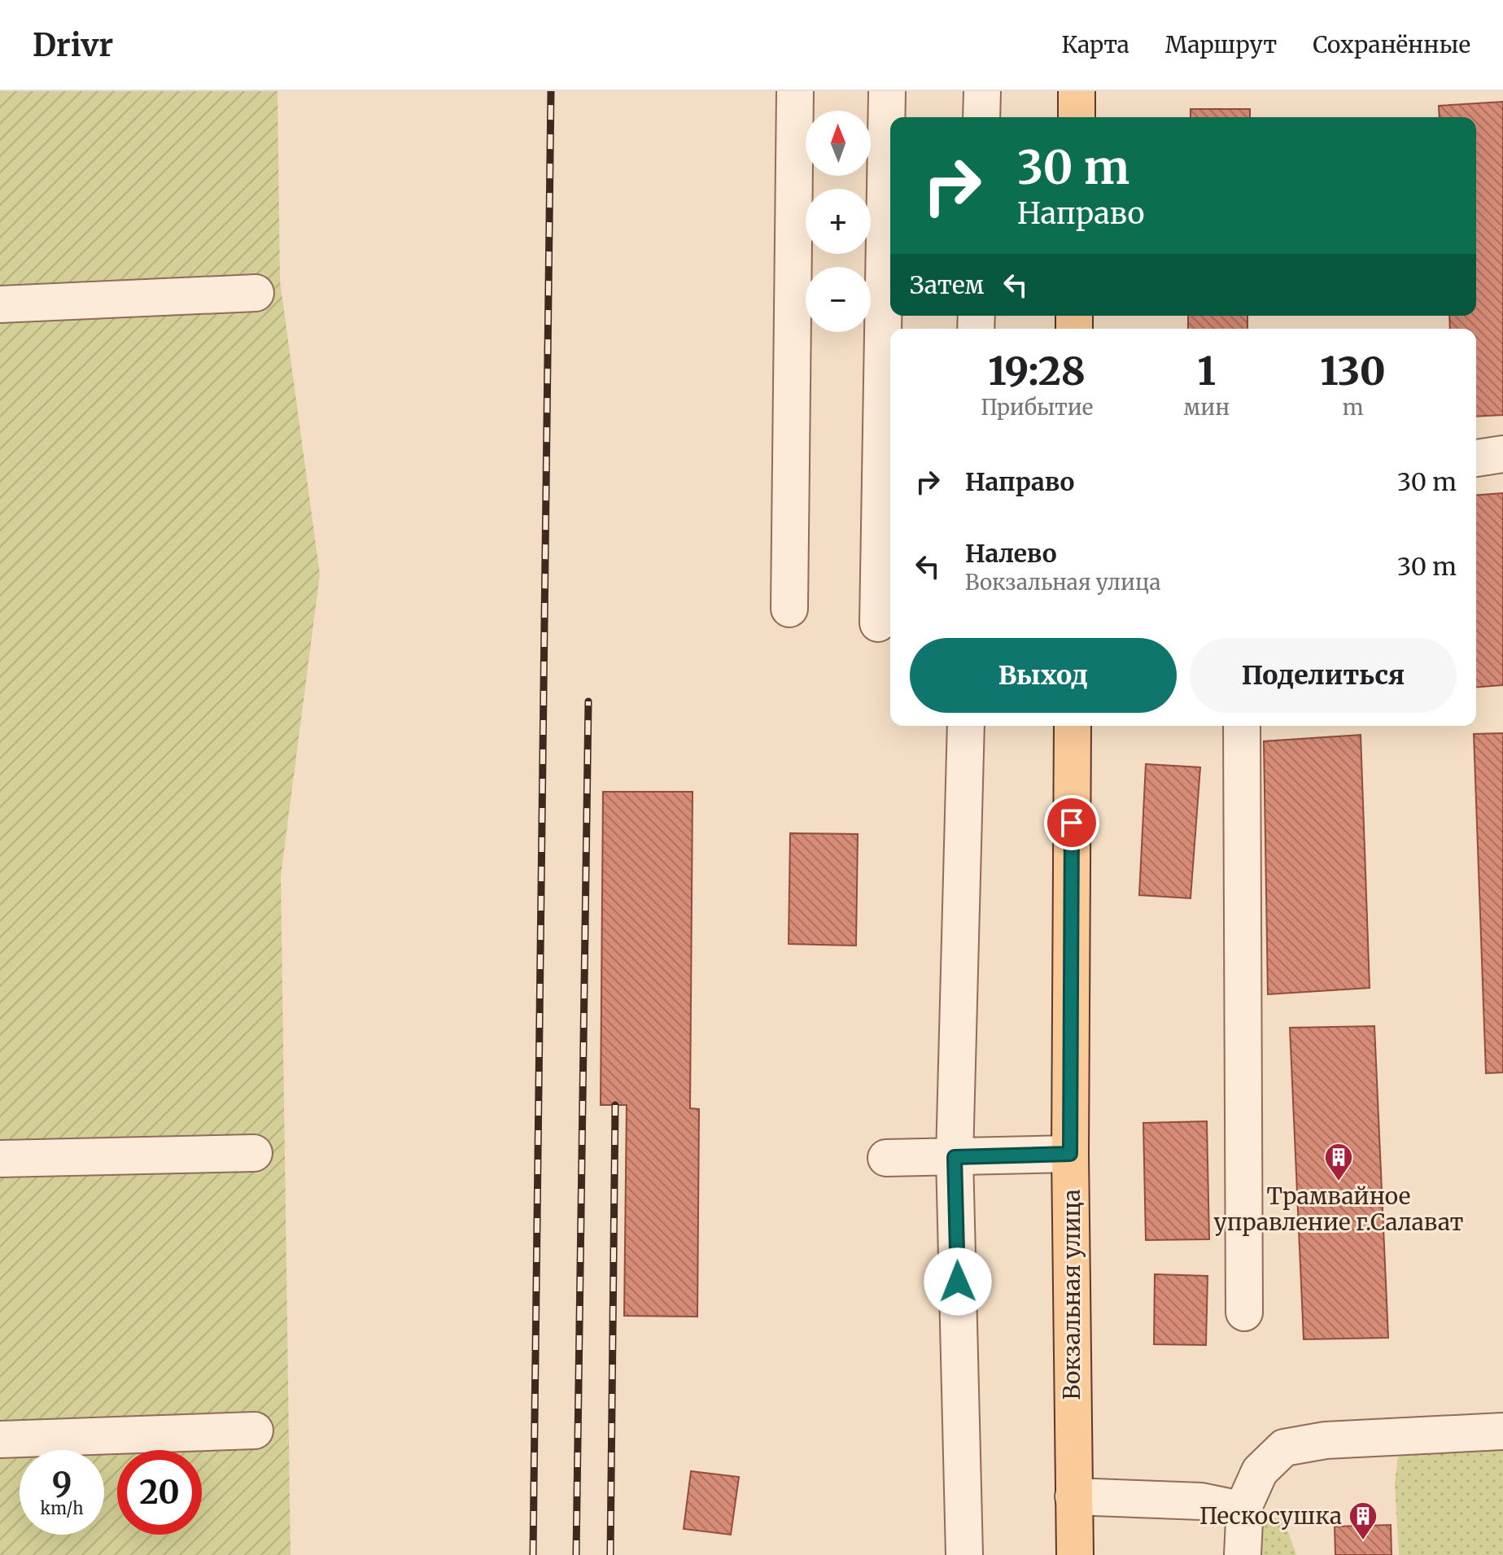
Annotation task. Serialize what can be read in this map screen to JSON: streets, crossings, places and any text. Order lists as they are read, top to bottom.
{
  "streets": {
    "main road": ["Вокзальная улица"]
  },
  "places": {
    "building": ["Трамвайное управление г.Салават", "Пескосушка"]
  },
  "north": "top",
  "page": {
    "header": "Drivr",
    "nav": ["Карта", "Маршрут", "Сохранённые"],
    "map_buttons": ["+", "−"],
    "turn": ["30 m", "Направо"],
    "then": "Затем",
    "eta": [
      "19:28",
      "Прибытие",
      "1",
      "мин",
      "130",
      "m"
    ],
    "list": [
      {
        "name": "Направо",
        "value": "30 m"
      },
      {
        "name": "Налево",
        "note": "Вокзальная улица",
        "value": "30 m"
      }
    ],
    "buttons": ["Выход", "Поделиться"],
    "speed": "9 km/h",
    "limit": "20"
  }
}
